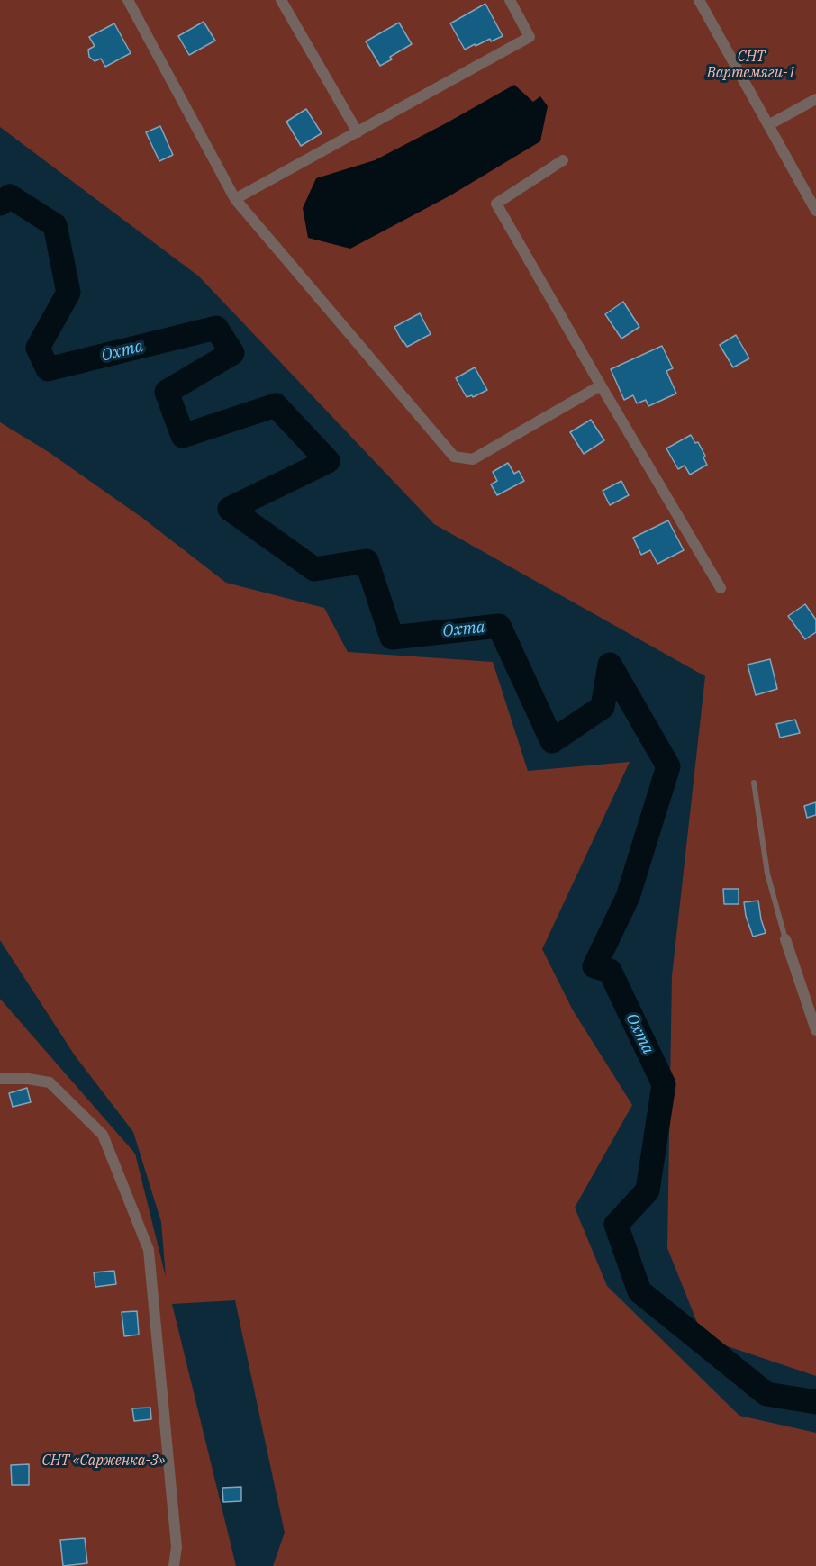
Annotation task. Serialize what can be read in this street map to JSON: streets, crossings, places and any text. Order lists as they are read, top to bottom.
{
  "water": ["Охта"],
  "parks": ["СНТ Вартемяги-1", "СНТ «Сарженка-3»"]
}
